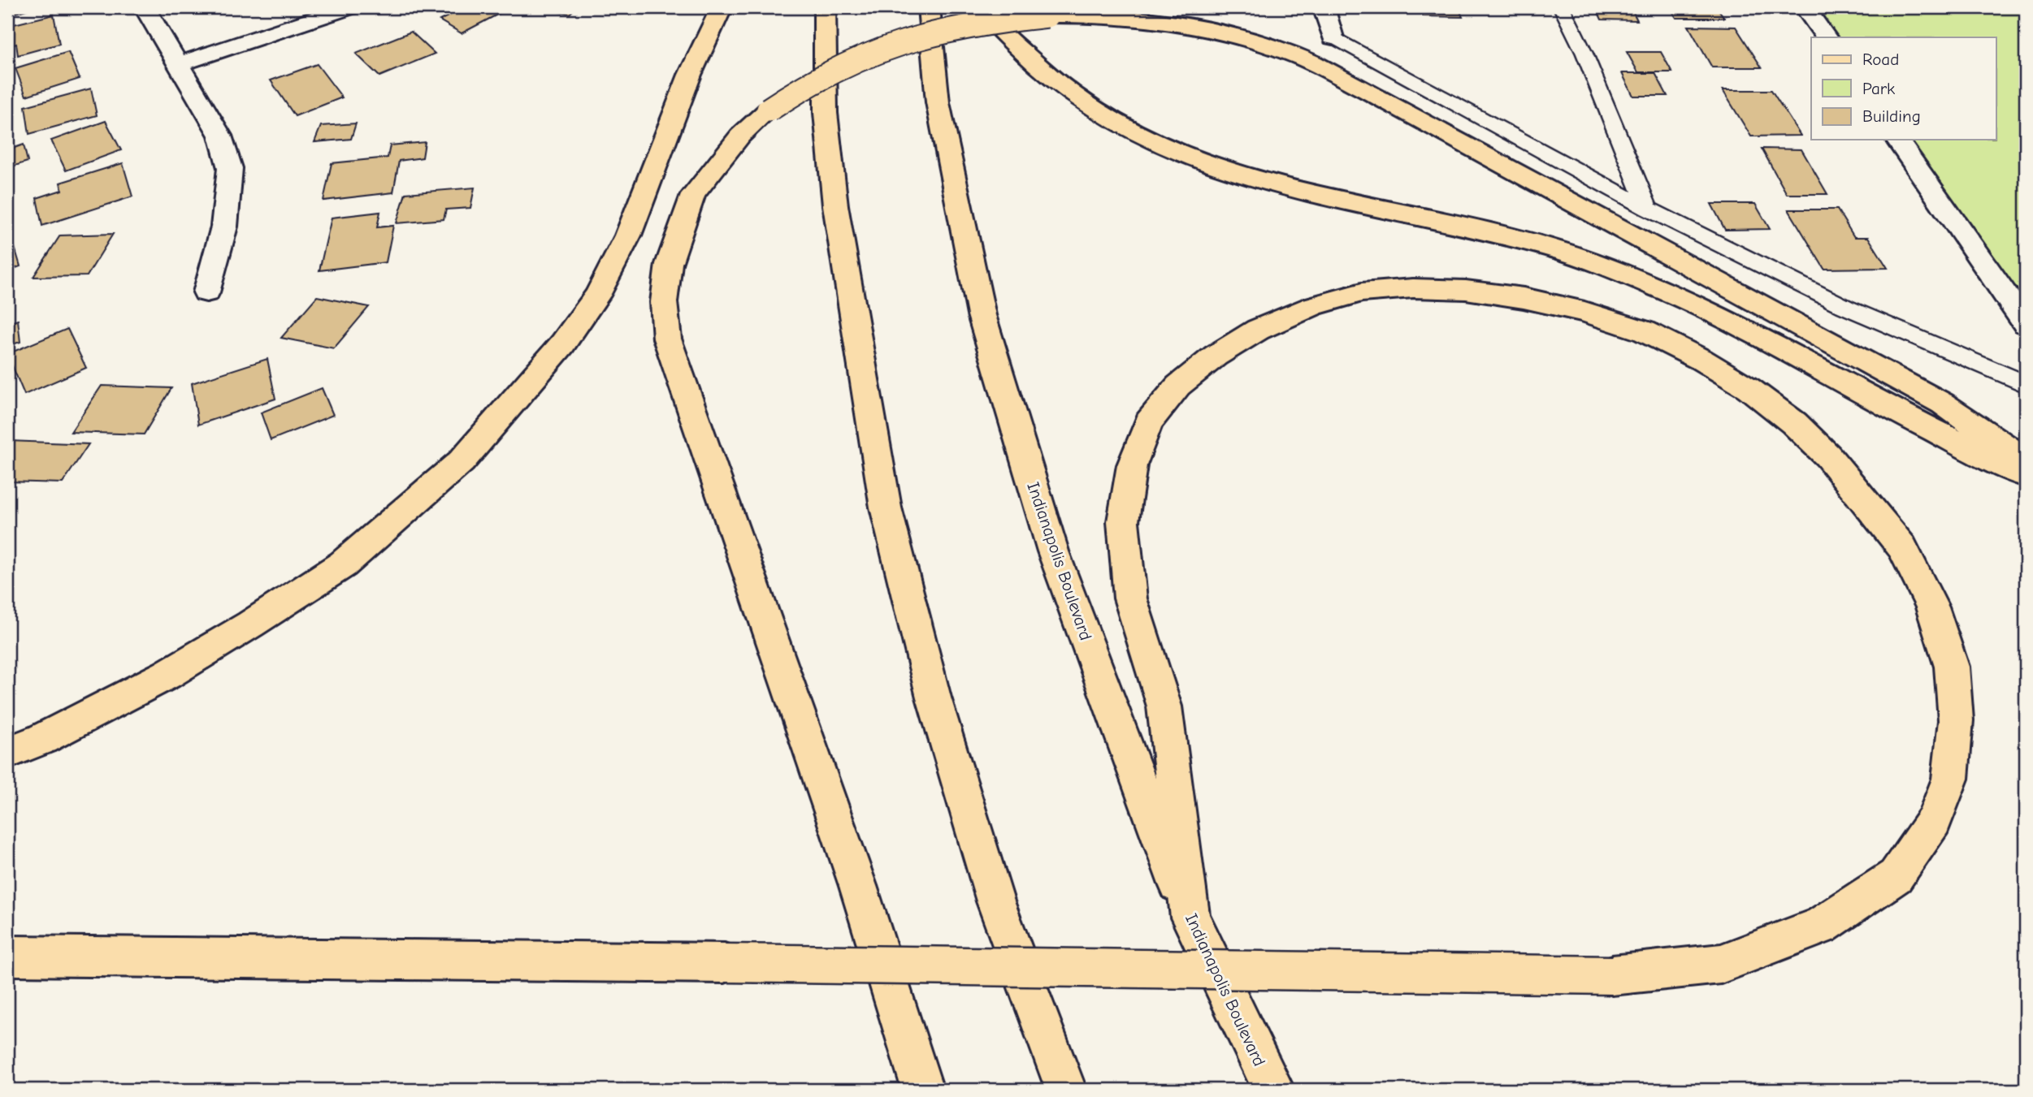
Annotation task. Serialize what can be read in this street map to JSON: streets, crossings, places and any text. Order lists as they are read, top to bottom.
{
  "streets": {
    "main road": ["Indianapolis Boulevard"]
  },
  "legend": ["Road", "Park", "Building"]
}
